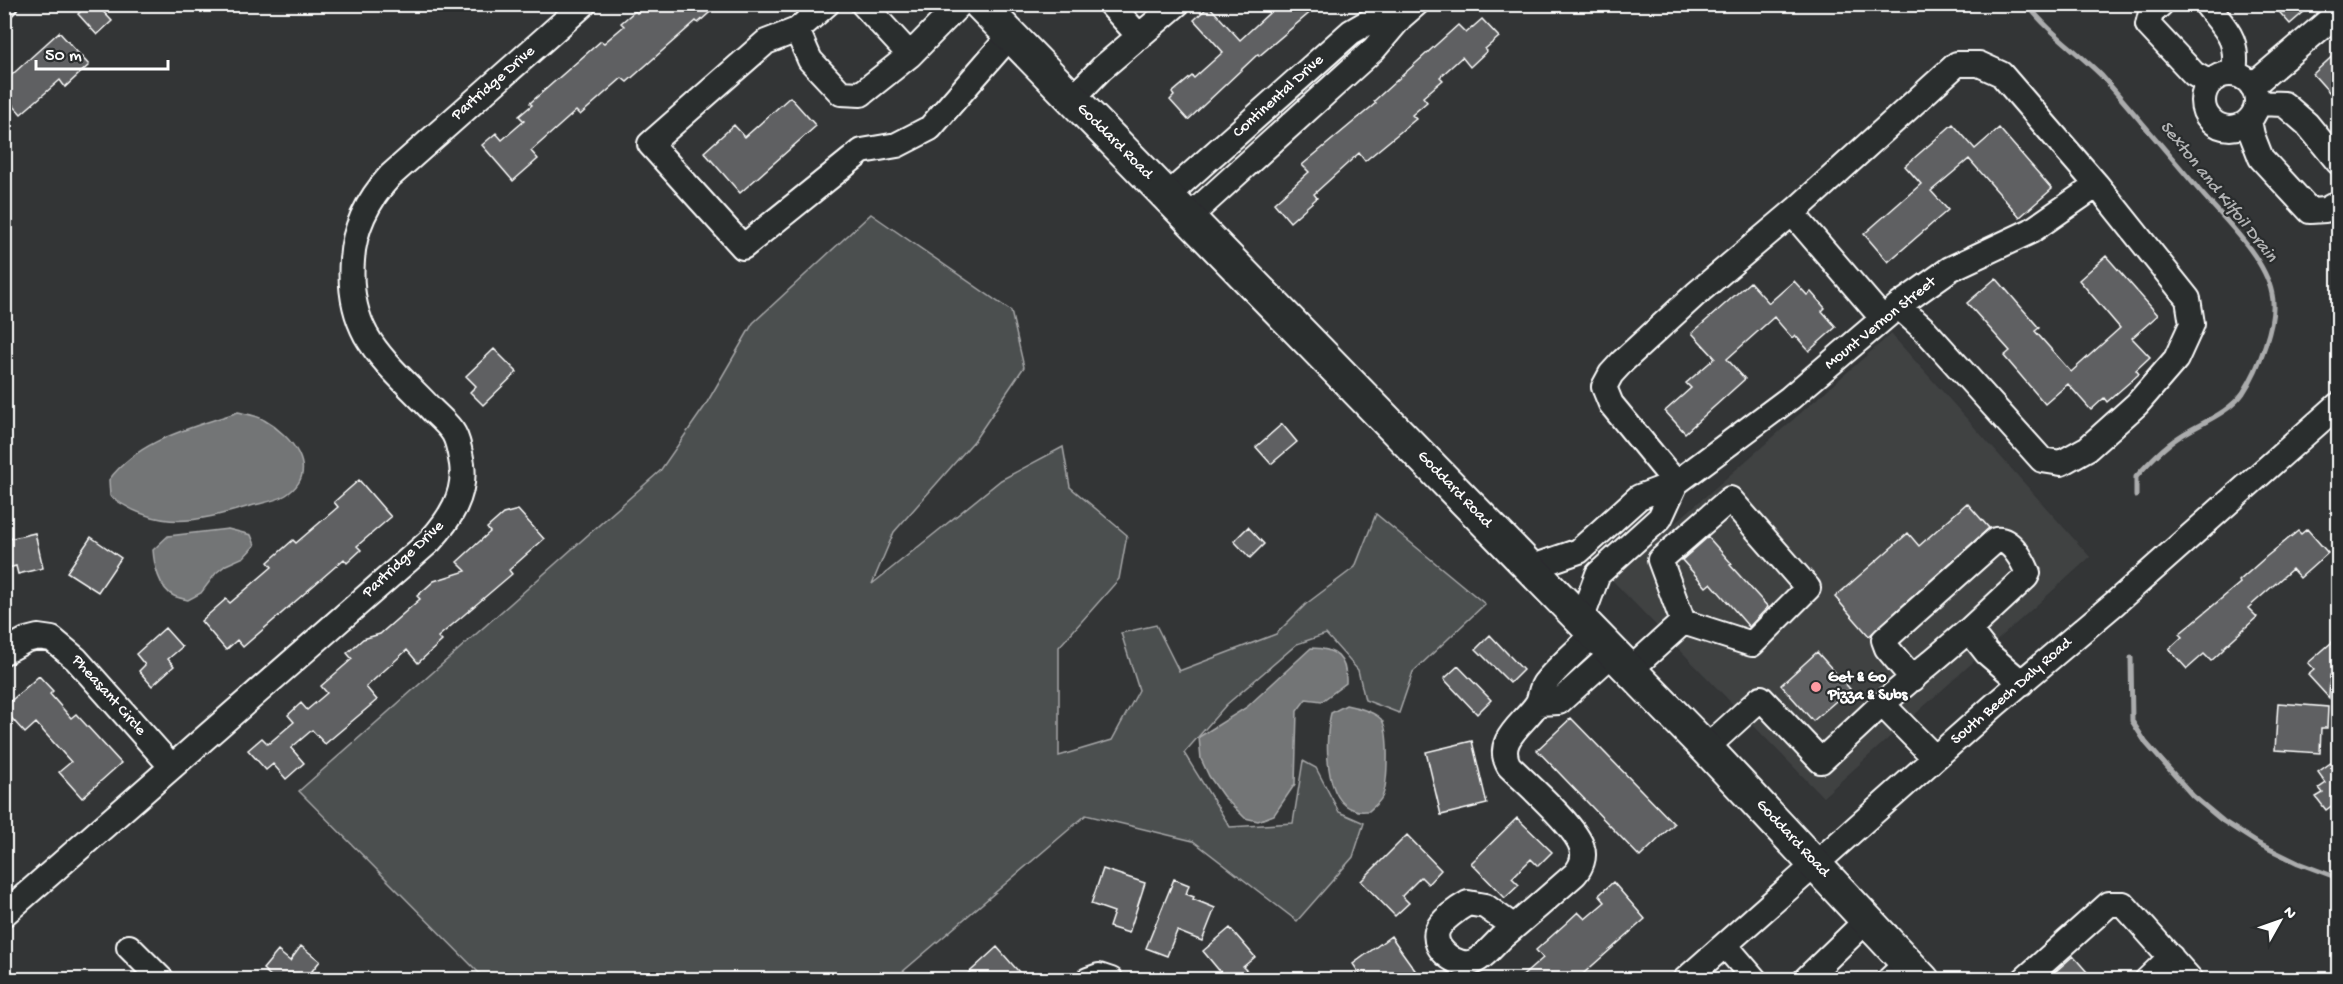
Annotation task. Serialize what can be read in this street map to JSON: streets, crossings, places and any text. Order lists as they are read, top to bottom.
{
  "streets": {
    "main road": ["Goddard Road"],
    "street": [
      "Partridge Drive",
      "Continental Drive",
      "Mount Vernon Street",
      "South Beech Daly Road",
      "Pheasant Circle"
    ]
  },
  "crossings": [
    ["Partridge Drive", "Pheasant Circle"],
    ["Continental Drive", "Goddard Road"],
    ["Goddard Road", "Mount Vernon Street"],
    ["Goddard Road", "South Beech Daly Road"]
  ],
  "water": ["Sexton and Kilfoil Drain"],
  "places": ["Get & Go Pizza & Subs"],
  "scale_bar": "50 m",
  "north": "top right"
}
